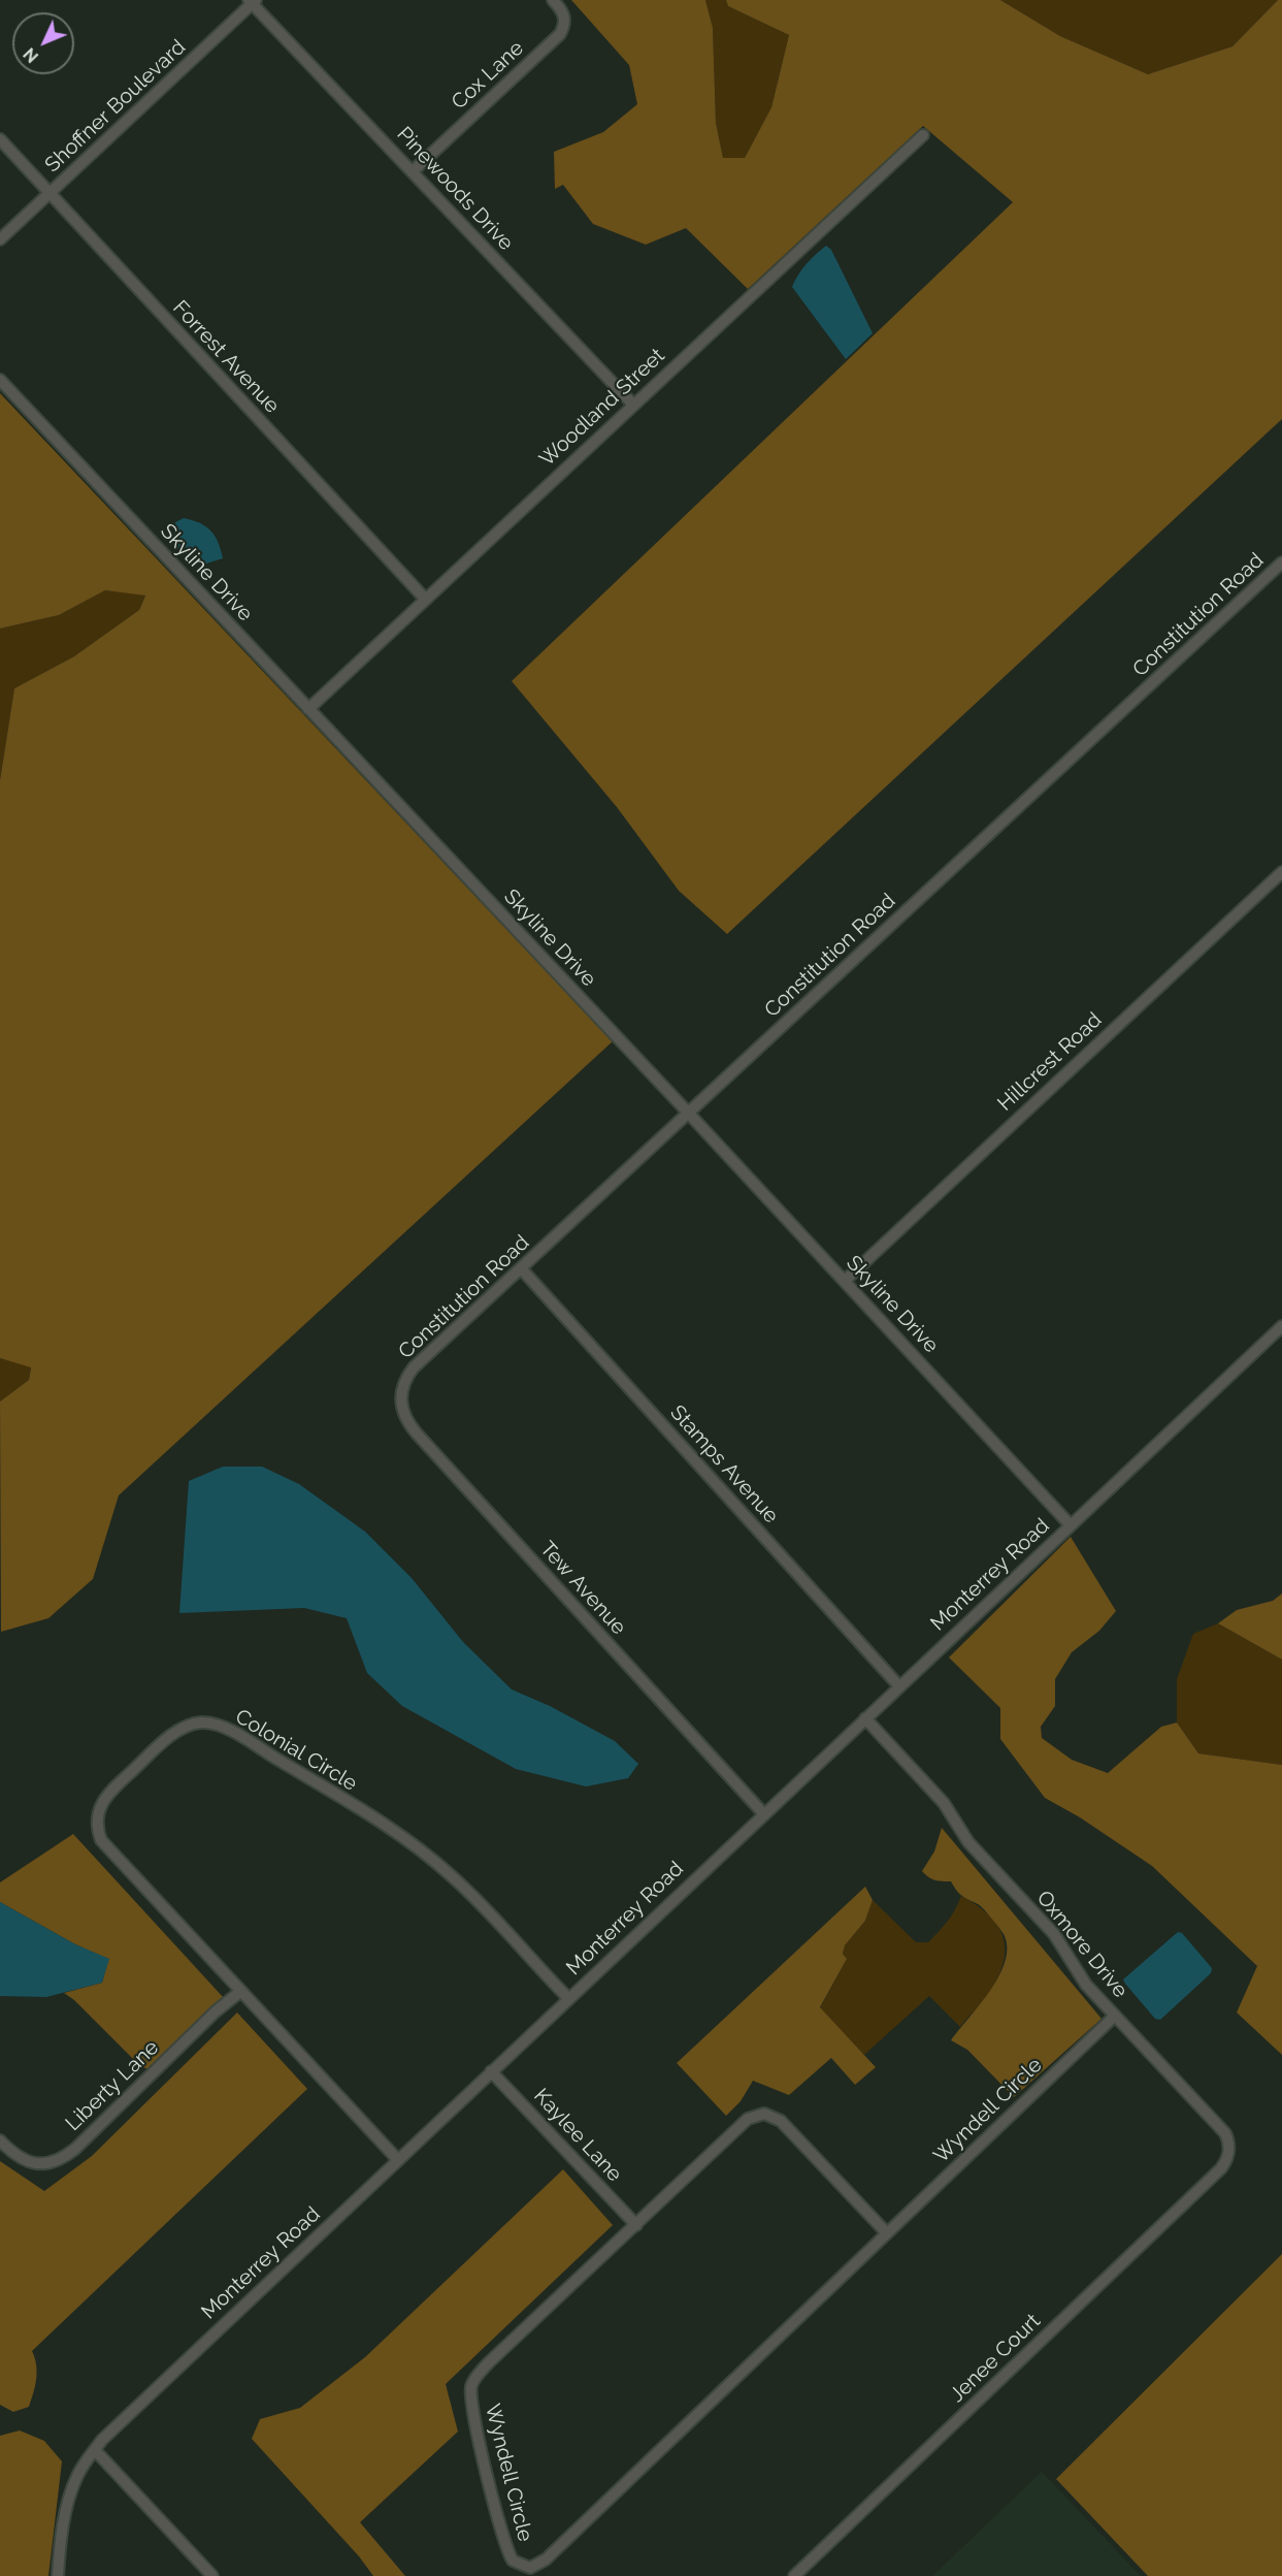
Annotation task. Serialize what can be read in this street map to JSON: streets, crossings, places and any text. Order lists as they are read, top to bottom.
{
  "streets": {
    "street": [
      "Cox Lane",
      "Shoffner Boulevard",
      "Pinewoods Drive",
      "Forrest Avenue",
      "Woodland Street",
      "Skyline Drive",
      "Constitution Road",
      "Hillcrest Road",
      "Stamps Avenue",
      "Monterrey Road",
      "Tew Avenue",
      "Colonial Circle",
      "Oxmore Drive",
      "Liberty Lane",
      "Wyndell Circle",
      "Kaylee Lane",
      "Jenee Court"
    ]
  },
  "crossings": [
    ["Cox Lane", "Pinewoods Drive"],
    ["Shoffner Boulevard", "Pinewoods Drive"],
    ["Shoffner Boulevard", "Forrest Avenue"],
    ["Pinewoods Drive", "Woodland Street"],
    ["Forrest Avenue", "Woodland Street"],
    ["Woodland Street", "Skyline Drive"],
    ["Skyline Drive", "Constitution Road"],
    ["Skyline Drive", "Hillcrest Road"],
    ["Skyline Drive", "Monterrey Road"],
    ["Constitution Road", "Stamps Avenue"],
    ["Constitution Road", "Tew Avenue"],
    ["Stamps Avenue", "Monterrey Road"],
    ["Monterrey Road", "Tew Avenue"],
    ["Monterrey Road", "Colonial Circle"],
    ["Monterrey Road", "Oxmore Drive"],
    ["Monterrey Road", "Kaylee Lane"],
    ["Colonial Circle", "Liberty Lane"],
    ["Oxmore Drive", "Wyndell Circle"],
    ["Oxmore Drive", "Jenee Court"],
    ["Wyndell Circle", "Kaylee Lane"]
  ],
  "north": "bottom left"
}
